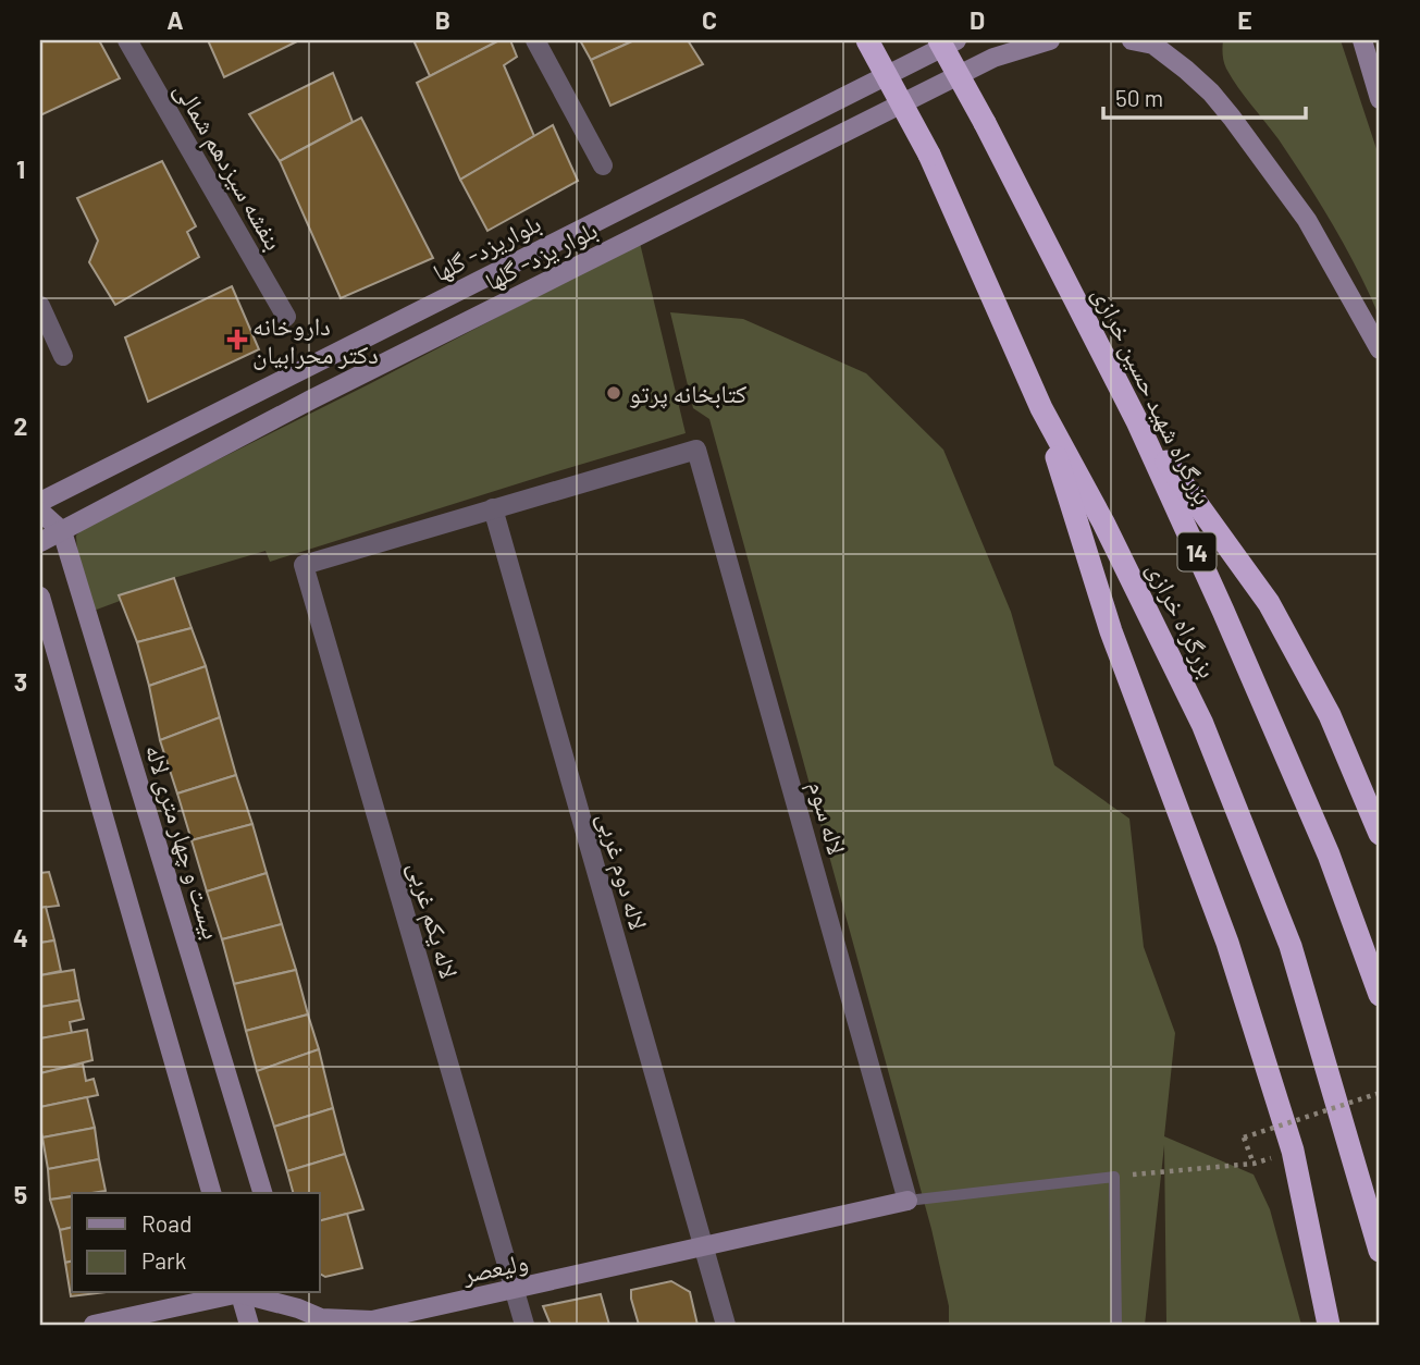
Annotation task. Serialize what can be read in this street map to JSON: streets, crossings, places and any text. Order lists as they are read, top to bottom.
{
  "streets": {
    "highway": ["بزرگراه شهید حسین خرازی", "14", "بزرگراه خرازی"],
    "main road": [
      "بلواریزد- گلها",
      "بلوار یزد- گلها",
      "بیست و چهار متری لاله",
      "ولیعصر"
    ],
    "street": [
      "بنفشه سیزدهم شمالی",
      "لاله سوم",
      "لاله دوم غربی",
      "لاله یکم غربی"
    ]
  },
  "crossings": [
    ["بلوار یزد- گلها", "بیست و چهار متری لاله"],
    ["لاله سوم", "لاله دوم غربی"],
    ["لاله سوم", "لاله یکم غربی"],
    ["لاله سوم", "ولیعصر"],
    ["لاله دوم غربی", "لاله یکم غربی"],
    ["لاله دوم غربی", "ولیعصر"],
    ["لاله یکم غربی", "ولیعصر"]
  ],
  "places": {
    "health": ["داروخانه دکتر محرابیان"],
    "other": ["كتابخانه پرتو"]
  },
  "legend": ["Road", "Park"],
  "scale_bar": "50 m",
  "grid": {
    "columns": [
      "A",
      "B",
      "C",
      "D",
      "E"
    ],
    "rows": [
      "1",
      "2",
      "3",
      "4",
      "5"
    ]
  }
}
